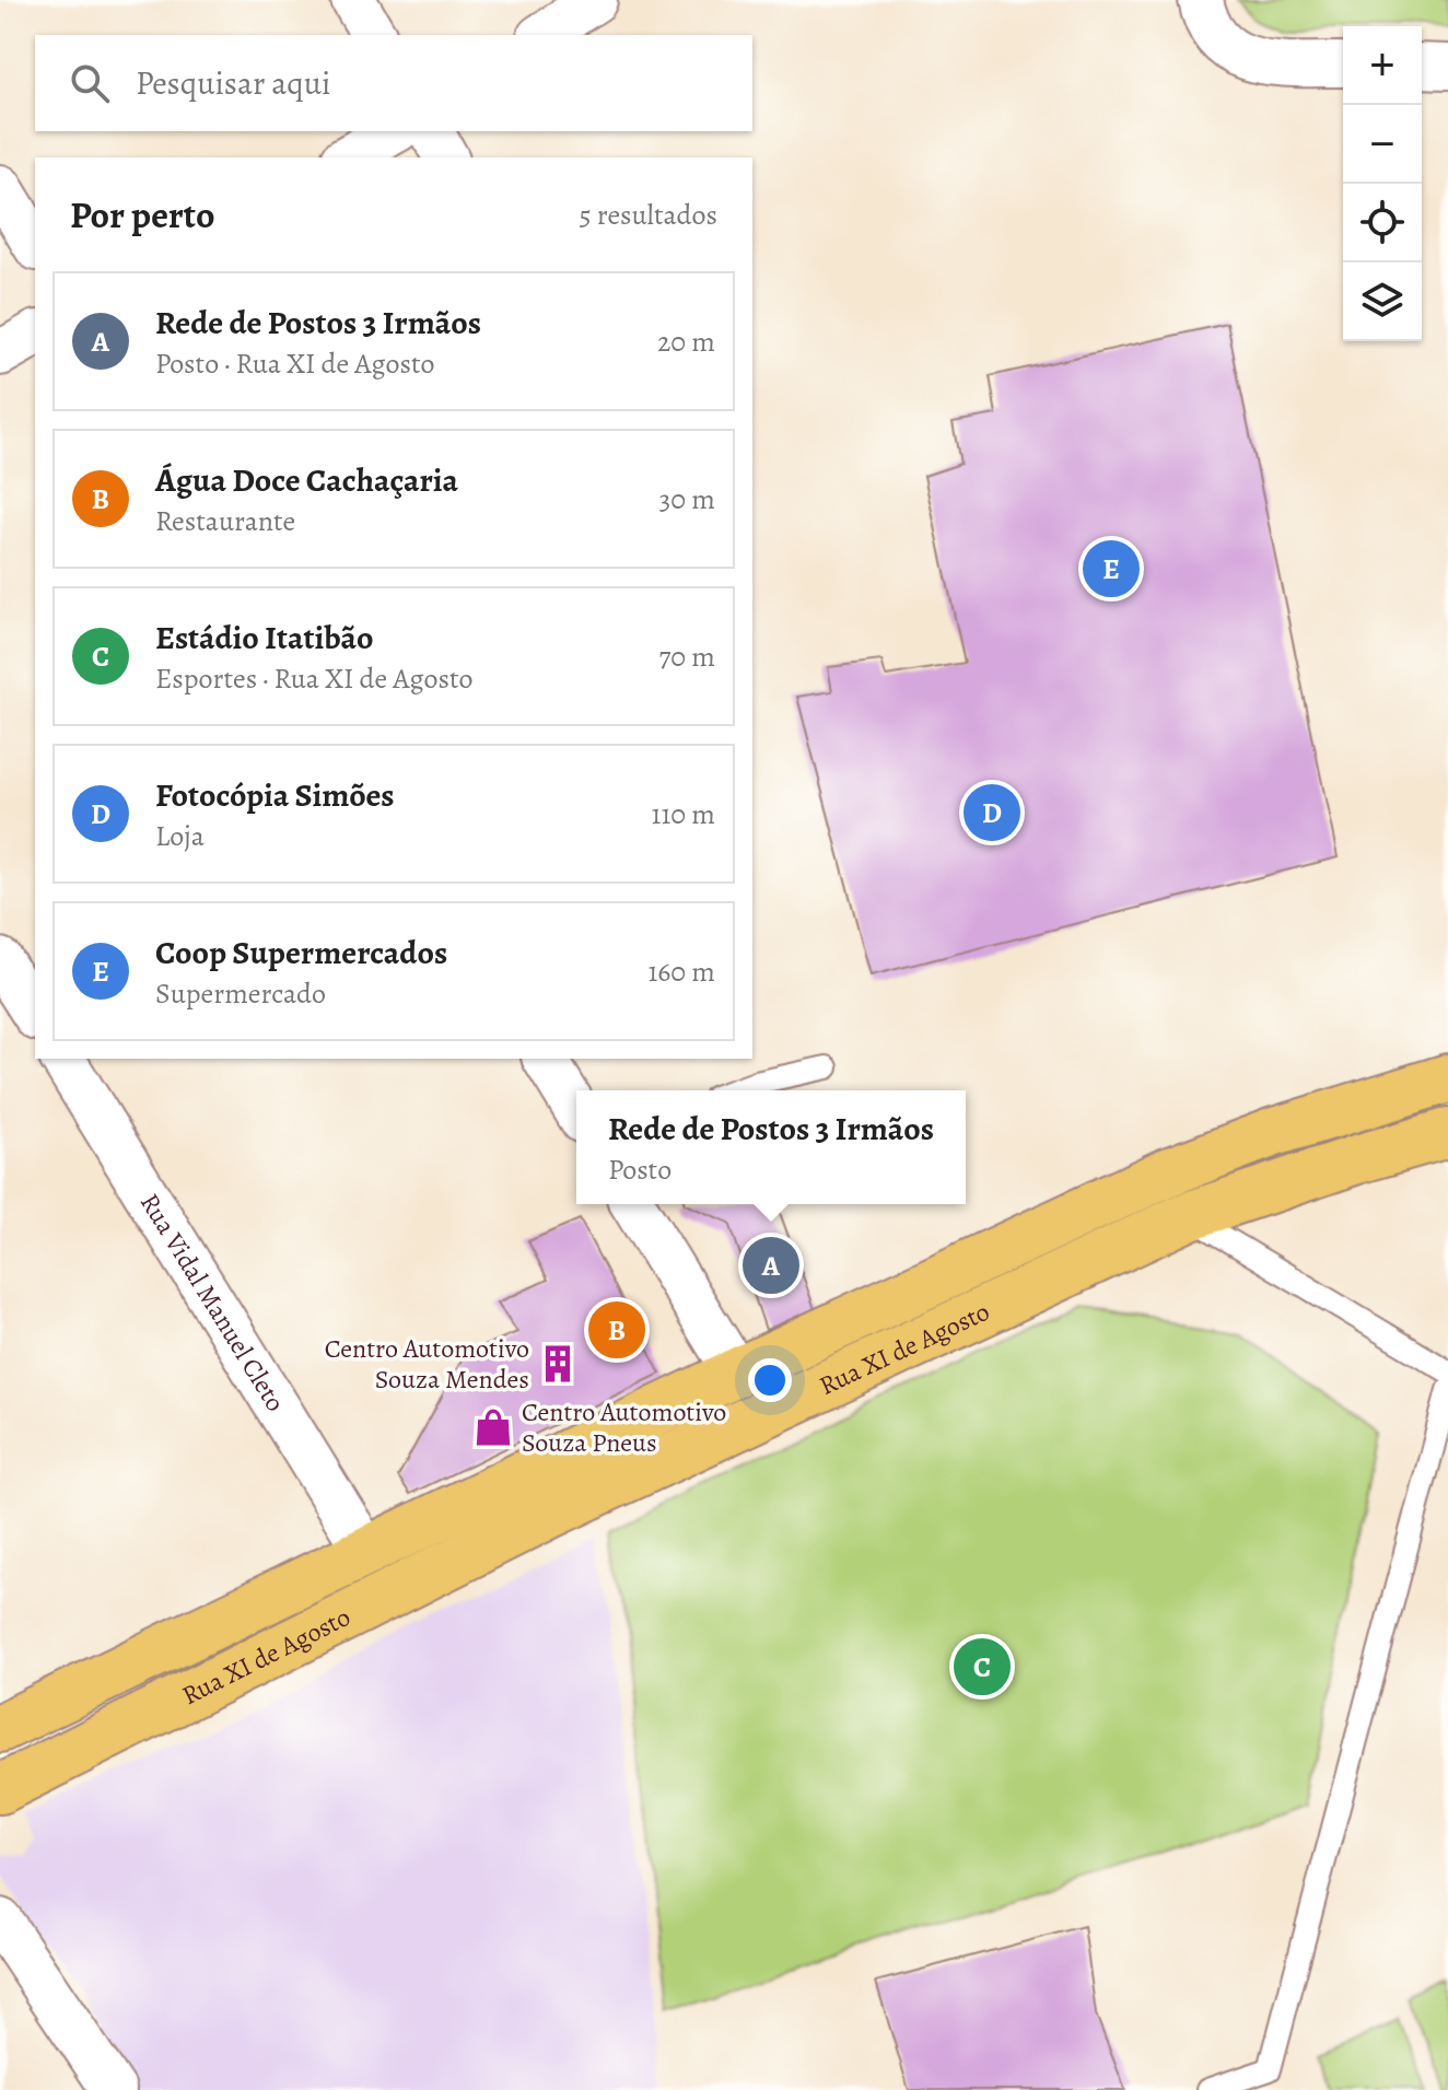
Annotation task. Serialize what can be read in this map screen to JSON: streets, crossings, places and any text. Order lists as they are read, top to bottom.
{
  "streets": {
    "main road": ["Rua XI de Agosto"],
    "street": ["Rua Vidal Manuel Cleto"]
  },
  "crossings": [
    ["Rua Vidal Manuel Cleto", "Rua XI de Agosto"]
  ],
  "places": {
    "building": ["Centro Automotivo Souza Mendes"],
    "shop": ["Centro Automotivo Souza Pneus"]
  },
  "page": {
    "map_buttons": ["+", "−"],
    "search": "Pesquisar aqui",
    "heading": ["Por perto", "5 resultados"],
    "list": [
      {
        "mark": "A",
        "name": "Rede de Postos 3 Irmãos",
        "note": "Posto · Rua XI de Agosto",
        "value": "20 m"
      },
      {
        "mark": "B",
        "name": "Água Doce Cachaçaria",
        "note": "Restaurante",
        "value": "30 m"
      },
      {
        "mark": "C",
        "name": "Estádio Itatibão",
        "note": "Esportes · Rua XI de Agosto",
        "value": "70 m"
      },
      {
        "mark": "D",
        "name": "Fotocópia Simões",
        "note": "Loja",
        "value": "110 m"
      },
      {
        "mark": "E",
        "name": "Coop Supermercados",
        "note": "Supermercado",
        "value": "160 m"
      }
    ],
    "pins": [
      "E",
      "D",
      "A",
      "B",
      "C"
    ],
    "popup": ["Rede de Postos 3 Irmãos", "Posto"]
  }
}
